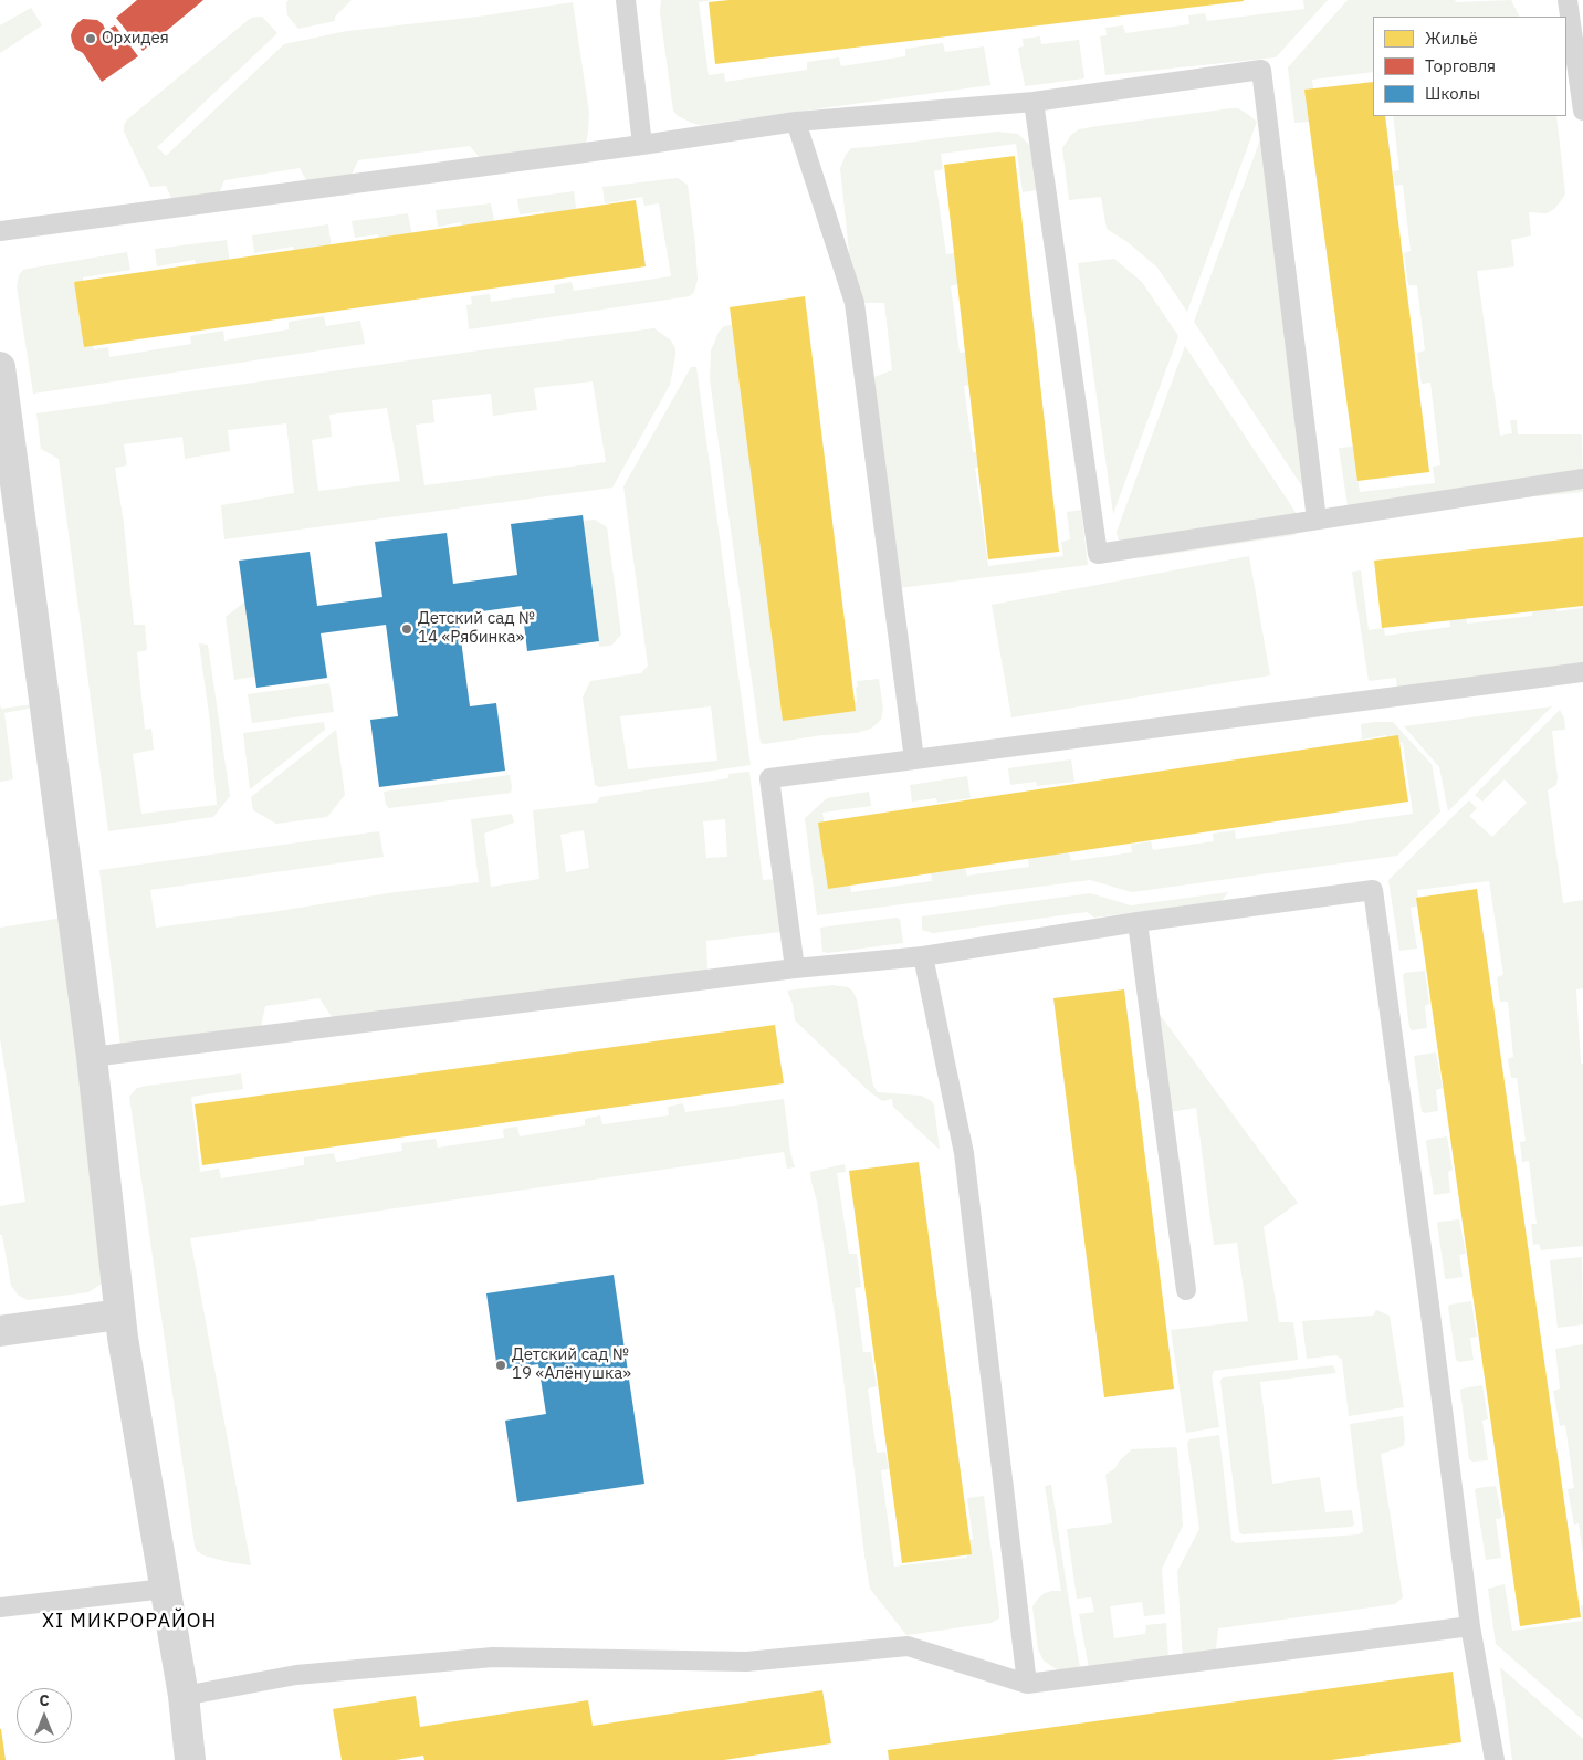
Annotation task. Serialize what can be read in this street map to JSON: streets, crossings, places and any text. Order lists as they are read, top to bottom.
{
  "districts": ["XI МИКРОРАЙОН"],
  "places": ["Орхидея", "Детский сад № 14 «Рябинка»", "Детский сад № 19 «Алёнушка»"],
  "legend": ["Жильё", "Торговля", "Школы"],
  "north": "top"
}
